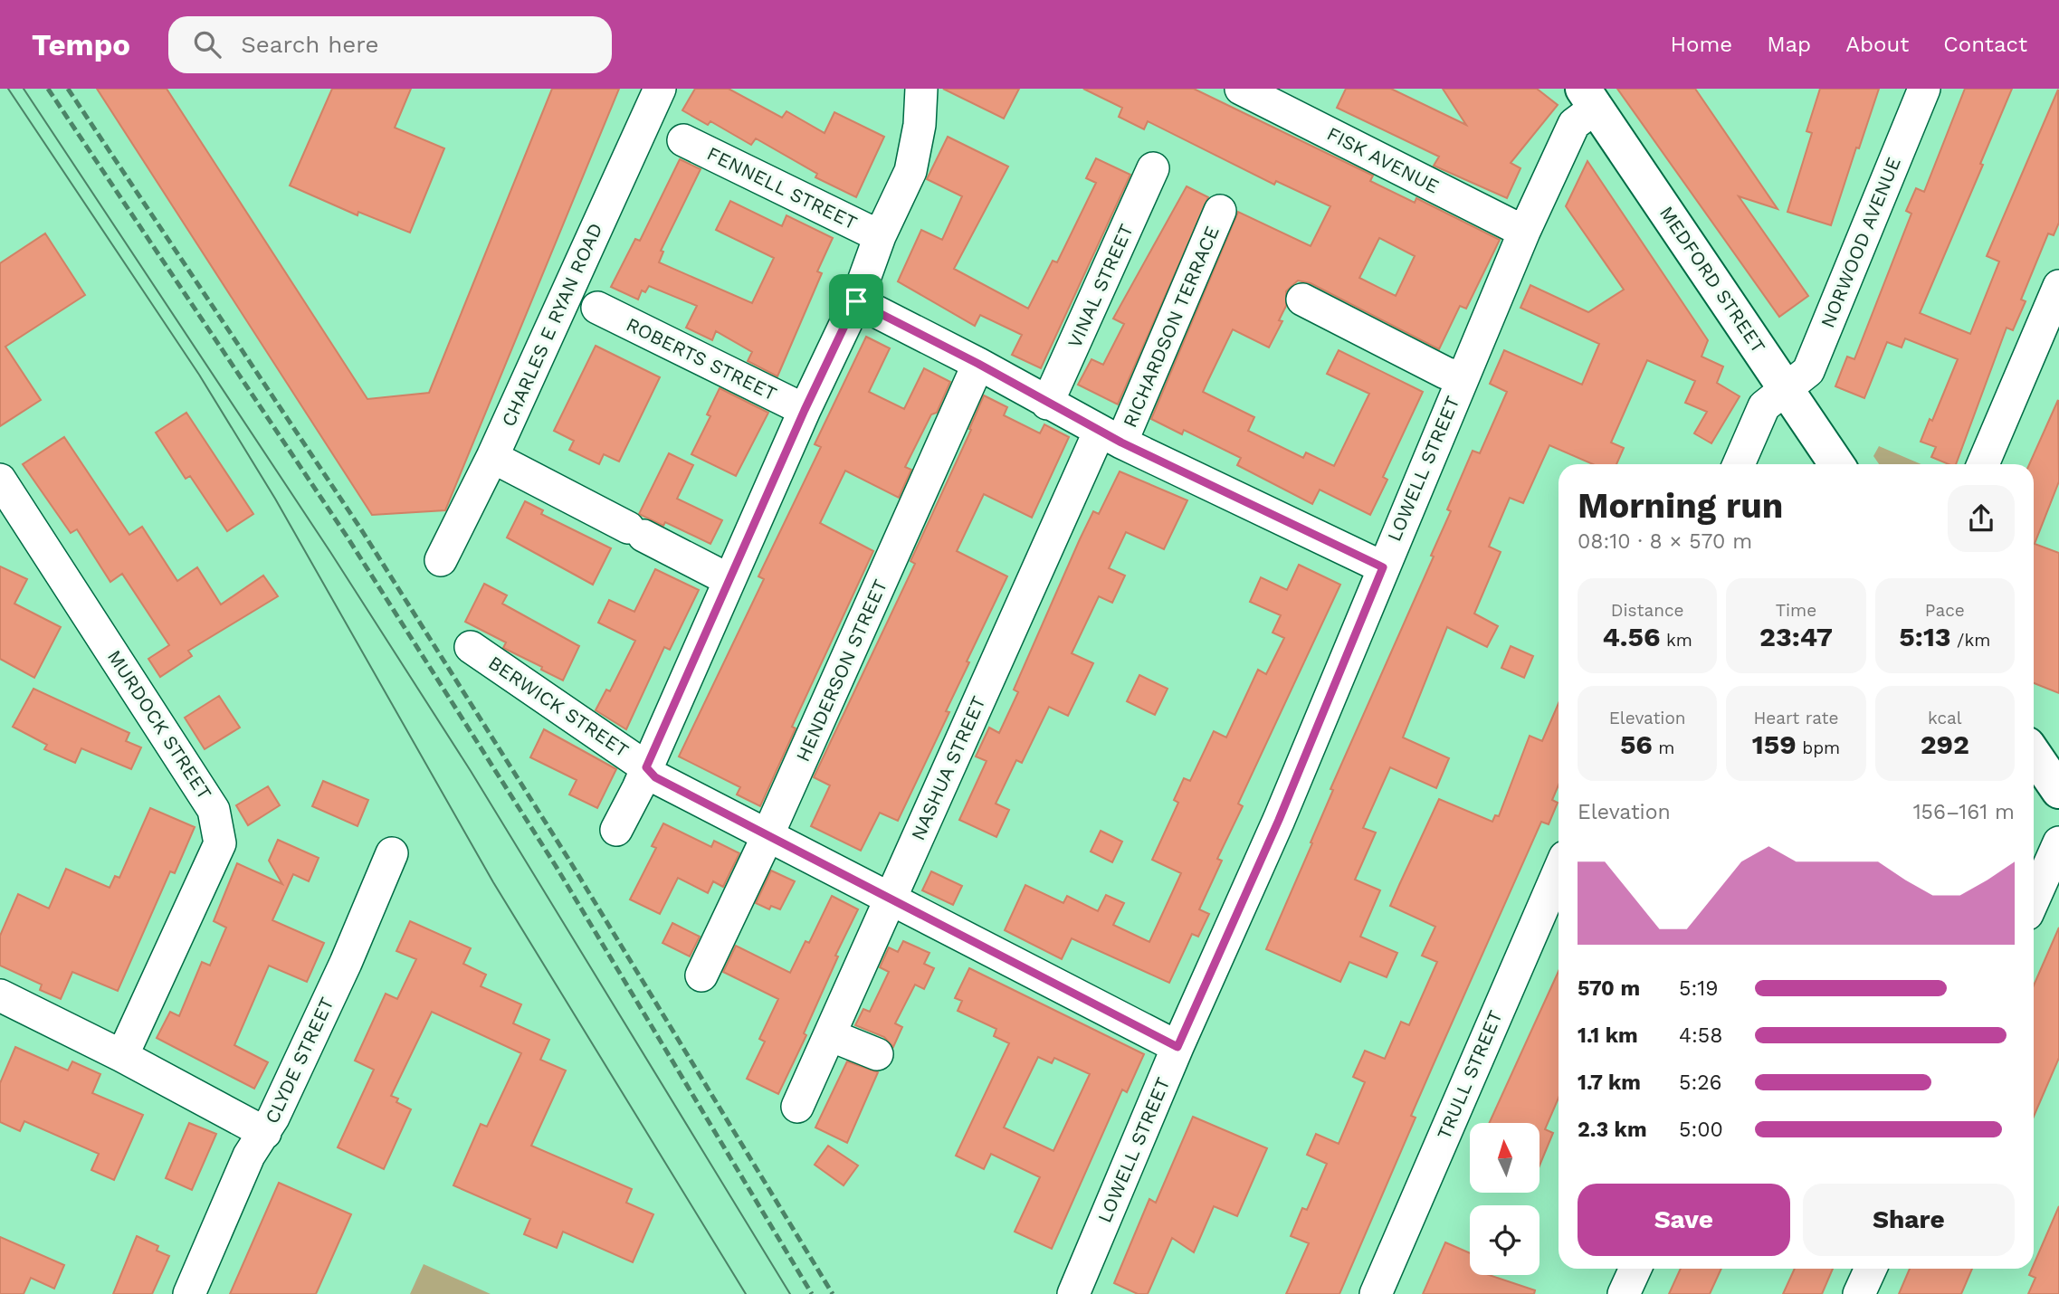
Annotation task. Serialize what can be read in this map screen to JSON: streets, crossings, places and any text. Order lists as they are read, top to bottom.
{
  "streets": {
    "main road": ["MEDFORD STREET"],
    "street": [
      "FISK AVENUE",
      "FENNELL STREET",
      "NORWOOD AVENUE",
      "VINAL STREET",
      "CHARLES E RYAN ROAD",
      "RICHARDSON TERRACE",
      "ROBERTS STREET",
      "LOWELL STREET",
      "HENDERSON STREET",
      "BERWICK STREET",
      "MURDOCK STREET",
      "NASHUA STREET",
      "CLYDE STREET",
      "TRULL STREET"
    ]
  },
  "crossings": [
    ["FISK AVENUE", "LOWELL STREET"],
    ["NORWOOD AVENUE", "MEDFORD STREET"],
    ["MEDFORD STREET", "LOWELL STREET"],
    ["RICHARDSON TERRACE", "NASHUA STREET"],
    ["LOWELL STREET", "BERWICK STREET"],
    ["HENDERSON STREET", "BERWICK STREET"],
    ["BERWICK STREET", "NASHUA STREET"],
    ["MURDOCK STREET", "CLYDE STREET"]
  ],
  "north": "top",
  "page": {
    "header": "Tempo",
    "search": "Search here",
    "nav": [
      "Home",
      "Map",
      "About",
      "Contact"
    ],
    "heading": ["Morning run", "08:10 · 8 × 570 m"],
    "stats": [
      ["Distance", "4.56 km"],
      ["Time", "23:47"],
      ["Pace", "5:13 /km"],
      ["Elevation", "56 m"],
      ["Heart rate", "159 bpm"],
      ["kcal", "292"]
    ],
    "chart": ["Elevation", "156–161 m"],
    "list": [
      {
        "name": "570 m",
        "note": "5:19"
      },
      {
        "name": "1.1 km",
        "note": "4:58"
      },
      {
        "name": "1.7 km",
        "note": "5:26"
      },
      {
        "name": "2.3 km",
        "note": "5:00"
      }
    ],
    "buttons": ["Save", "Share"]
  }
}
